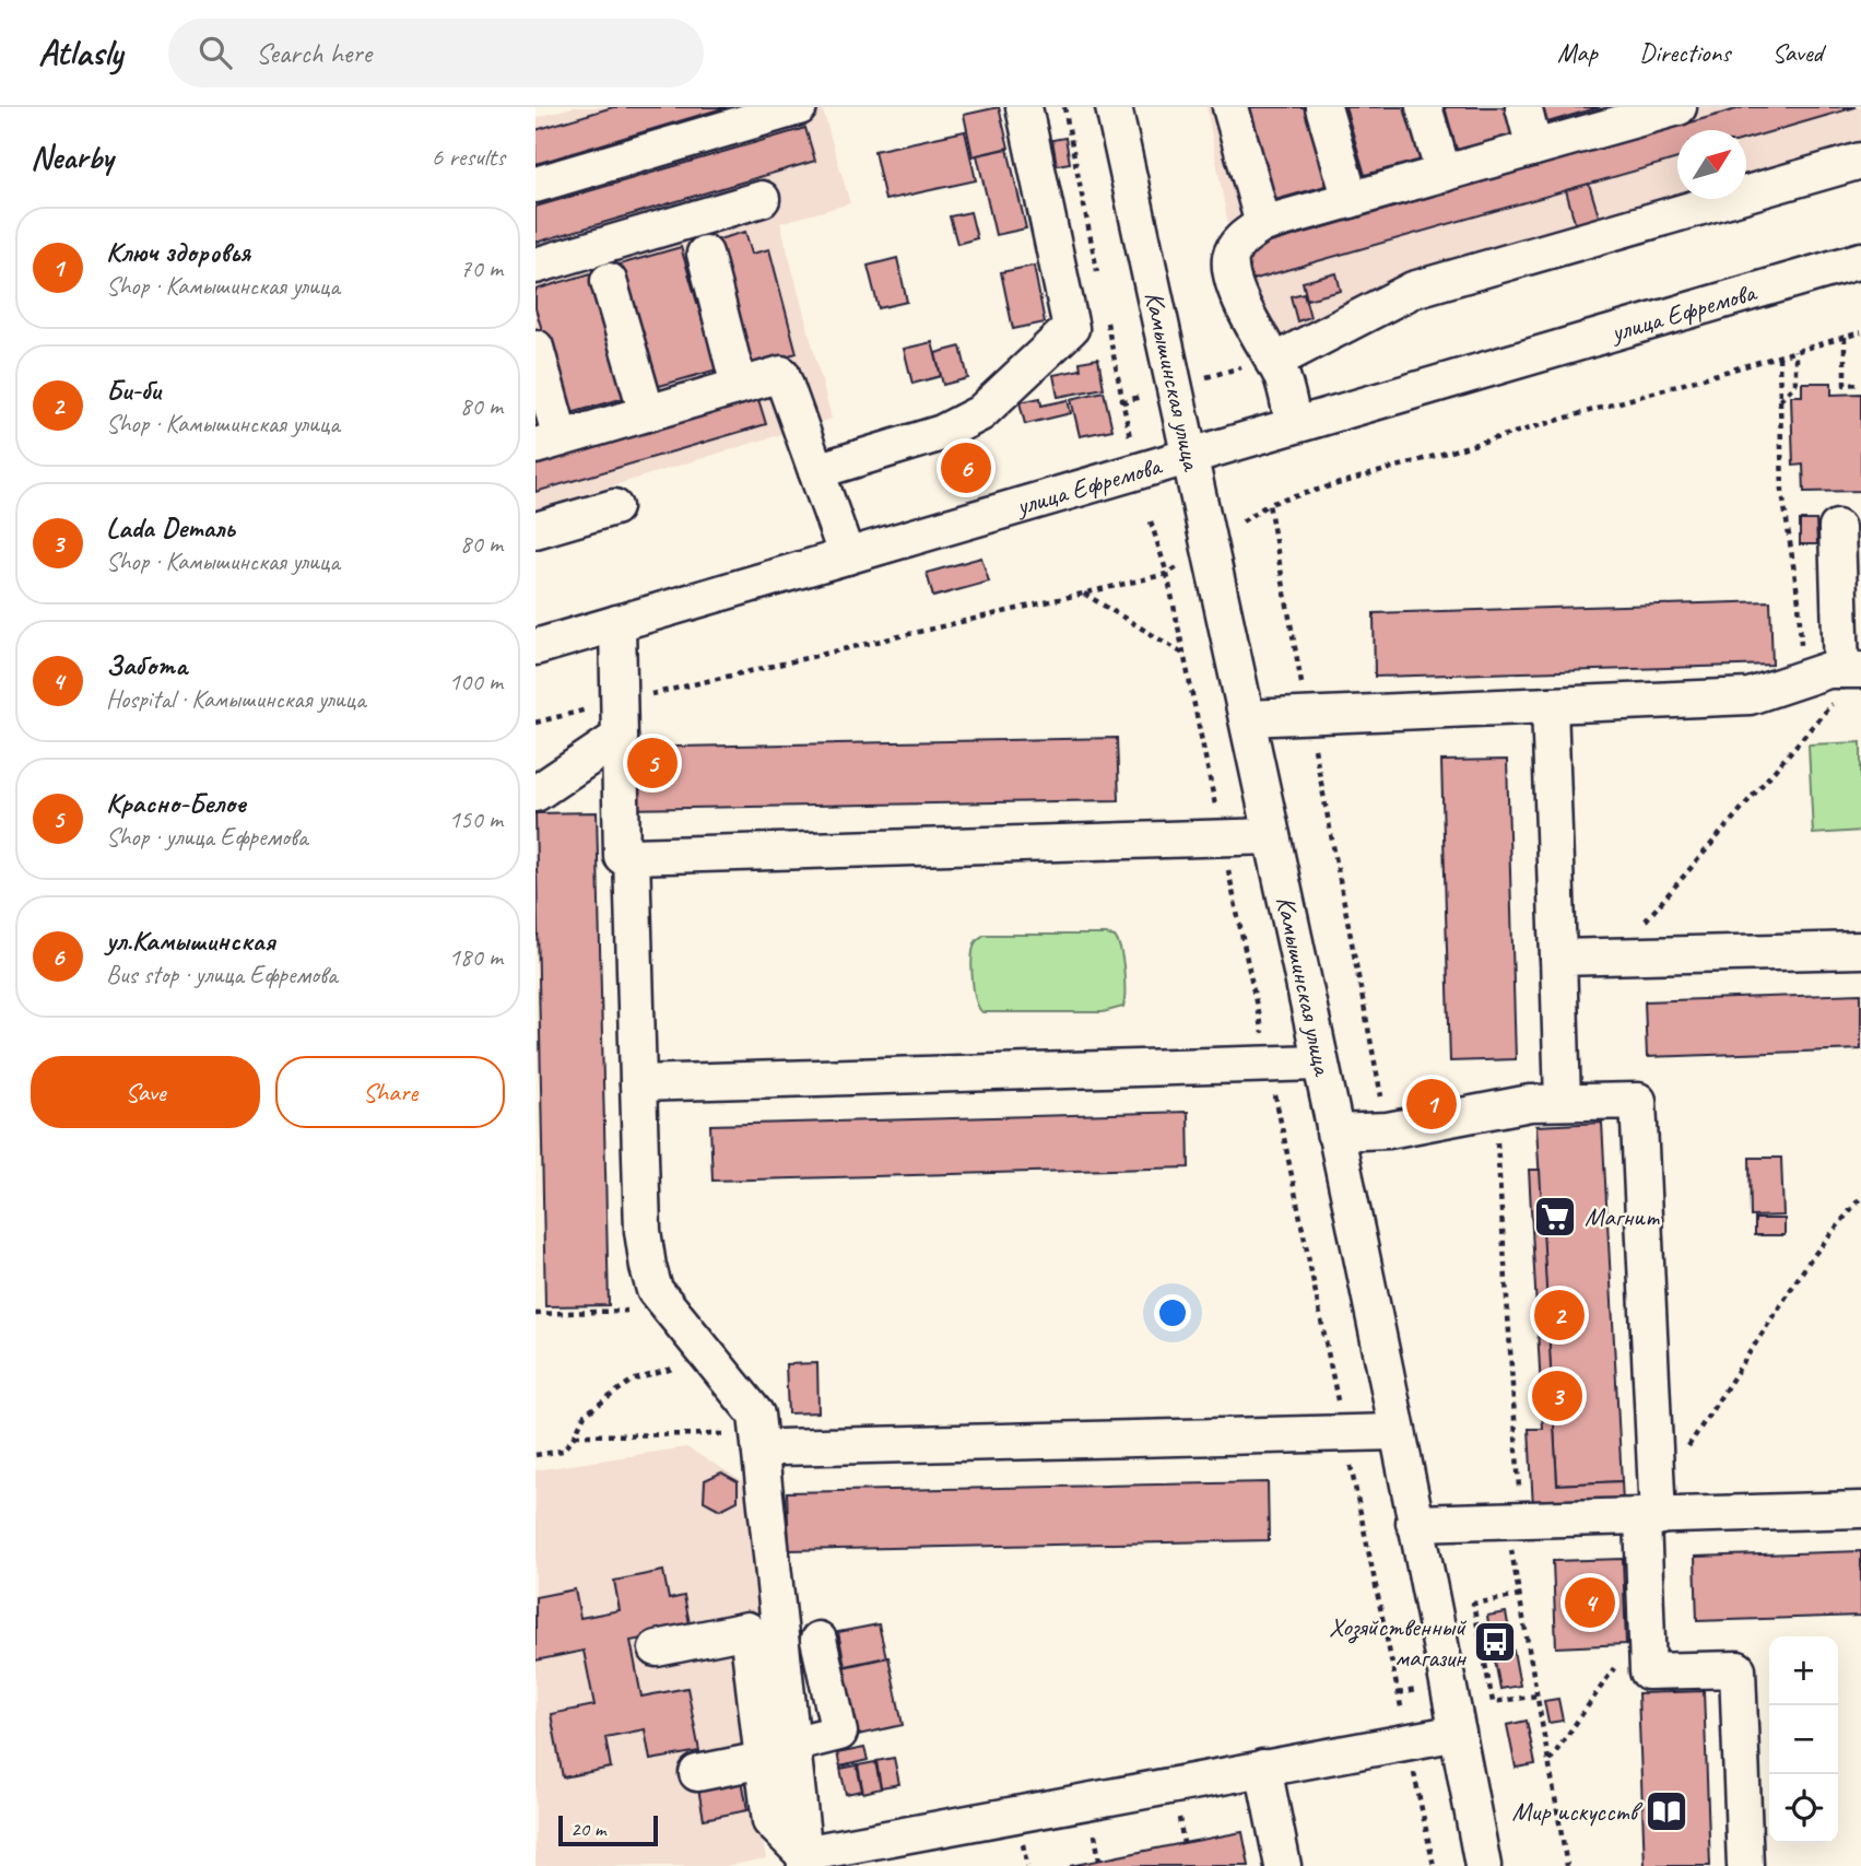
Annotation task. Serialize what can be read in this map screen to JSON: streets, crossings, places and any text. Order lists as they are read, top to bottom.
{
  "streets": {
    "street": ["улица Ефремова", "Камышинская улица"]
  },
  "crossings": [
    ["улица Ефремова", "Камышинская улица"]
  ],
  "places": {
    "supermarket": ["Магнит"],
    "bus stop": ["Хозяйственный магазин"],
    "library": ["Мир искусств"]
  },
  "scale_bar": "20 m",
  "north": "top right",
  "page": {
    "header": "Atlasly",
    "search": "Search here",
    "nav": ["Map", "Directions", "Saved"],
    "heading": ["Nearby", "6 results"],
    "list": [
      {
        "mark": "1",
        "name": "Ключ здоровья",
        "note": "Shop · Камышинская улица",
        "value": "70 m"
      },
      {
        "mark": "2",
        "name": "Би-би",
        "note": "Shop · Камышинская улица",
        "value": "80 m"
      },
      {
        "mark": "3",
        "name": "Lada Dеталь",
        "note": "Shop · Камышинская улица",
        "value": "80 m"
      },
      {
        "mark": "4",
        "name": "Забота",
        "note": "Hospital · Камышинская улица",
        "value": "100 m"
      },
      {
        "mark": "5",
        "name": "Красно-Белое",
        "note": "Shop · улица Ефремова",
        "value": "150 m"
      },
      {
        "mark": "6",
        "name": "ул.Камышинская",
        "note": "Bus stop · улица Ефремова",
        "value": "180 m"
      }
    ],
    "pins": [
      "6",
      "5",
      "1",
      "2",
      "3",
      "4"
    ],
    "buttons": ["Save", "Share"],
    "map_buttons": ["+", "−"],
    "scale": "20 m"
  }
}
